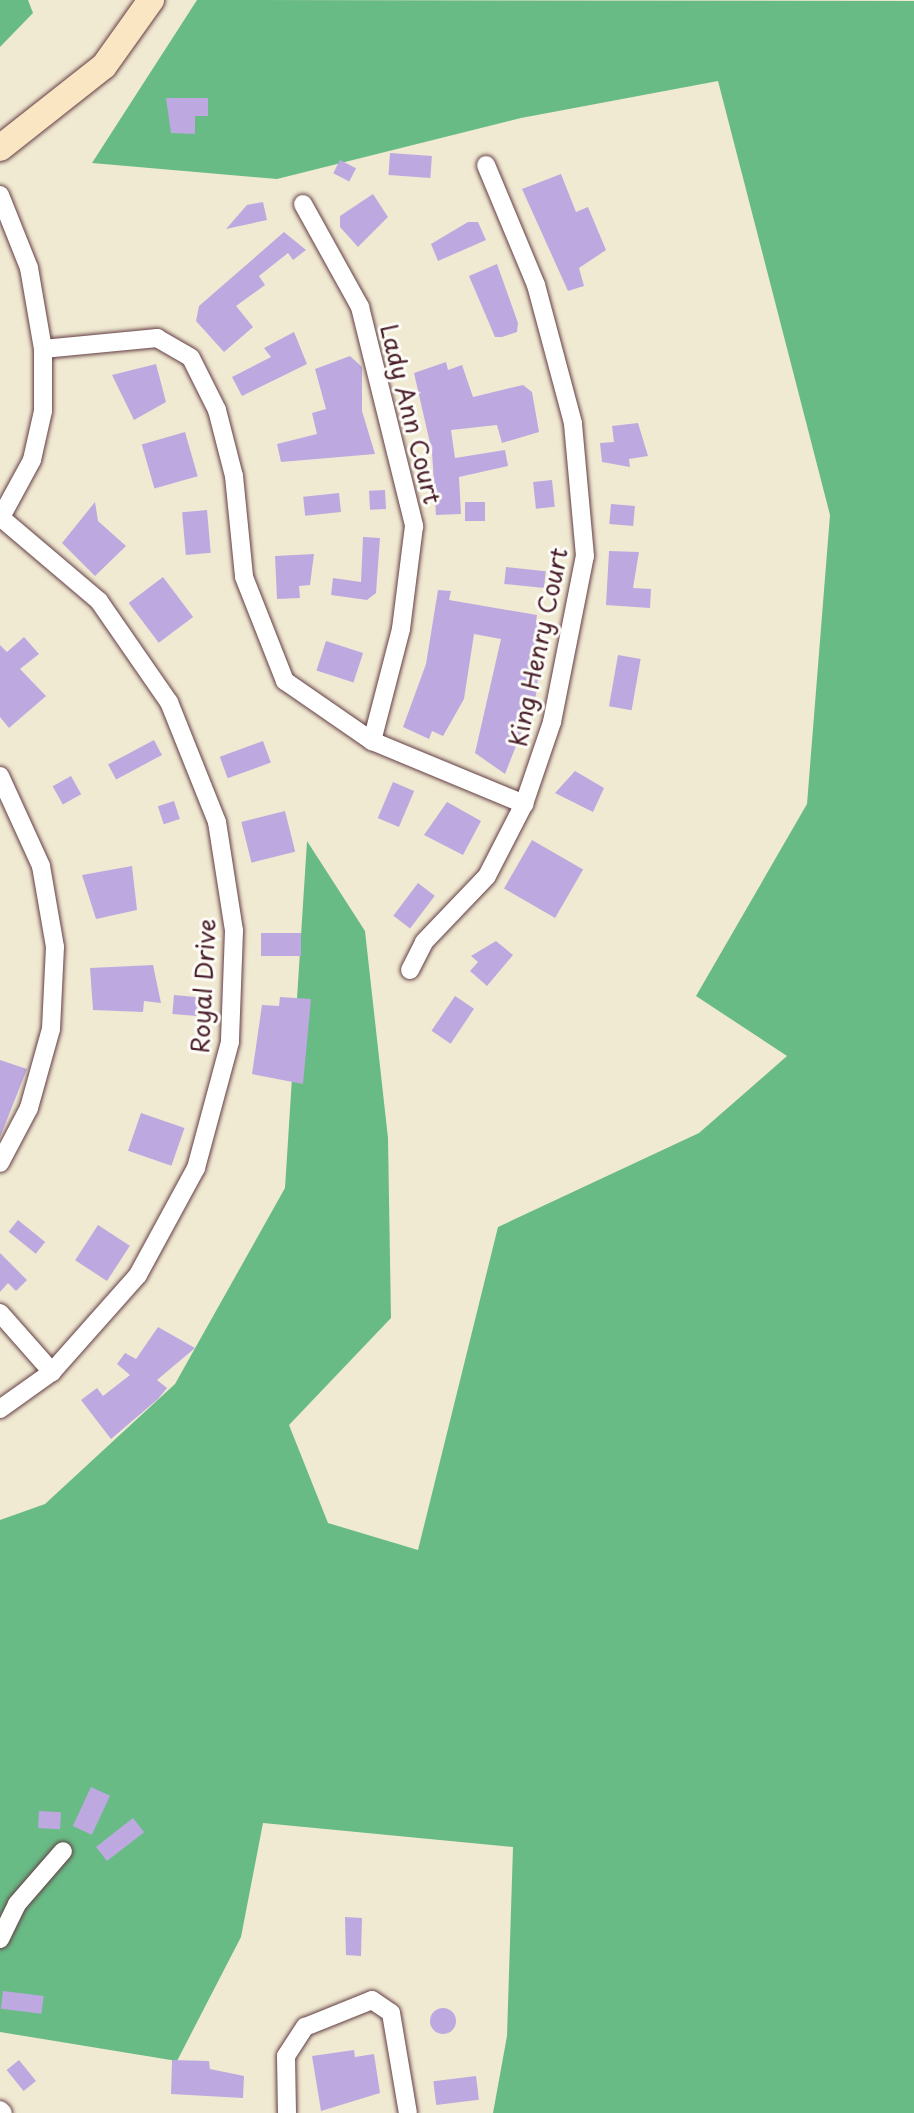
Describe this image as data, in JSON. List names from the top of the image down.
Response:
{
  "streets": {
    "street": ["Lady Ann Court", "King Henry Court", "Royal Drive"]
  }
}
